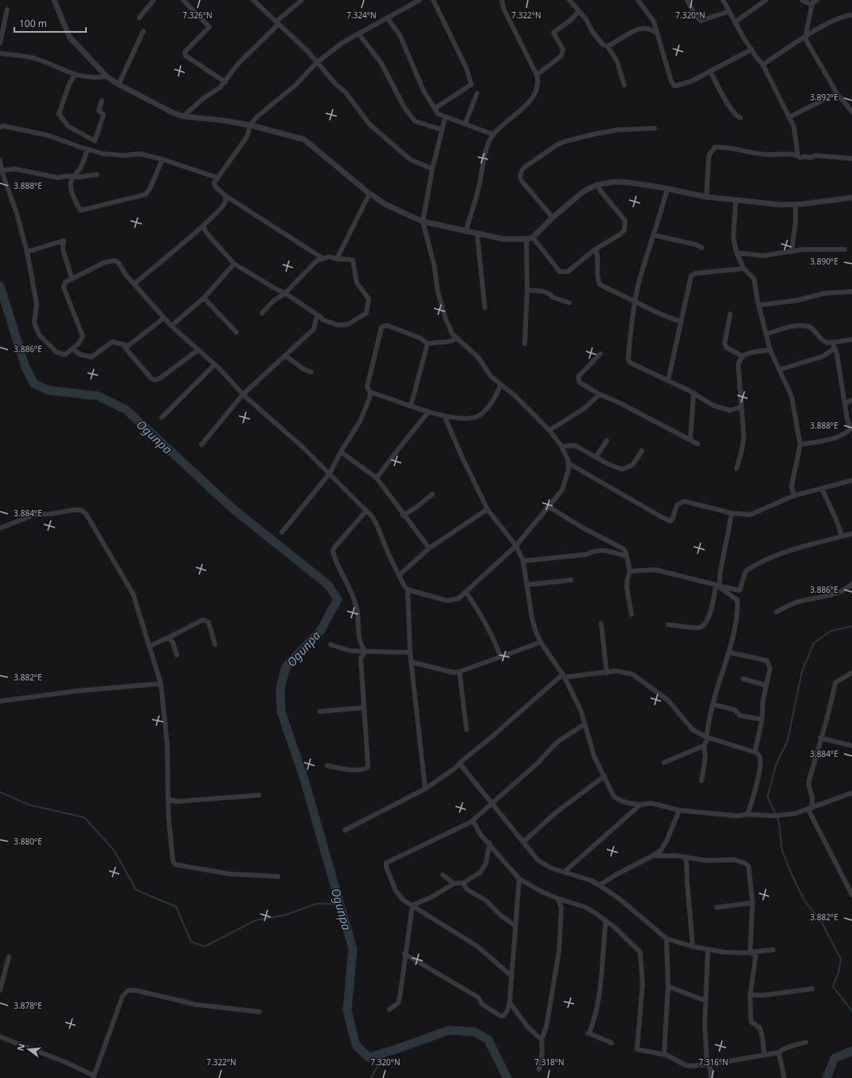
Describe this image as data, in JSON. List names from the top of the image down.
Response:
{
  "water": ["Ogunpa"],
  "scale_bar": "100 m",
  "north": "left",
  "coordinates": [
    "7.326°N",
    "7.324°N",
    "7.322°N",
    "7.320°N",
    "3.892°E",
    "3.888°E",
    "3.890°E",
    "3.886°E",
    "3.884°E",
    "3.882°E",
    "3.880°E",
    "3.878°E",
    "7.318°N",
    "7.316°N"
  ]
}
